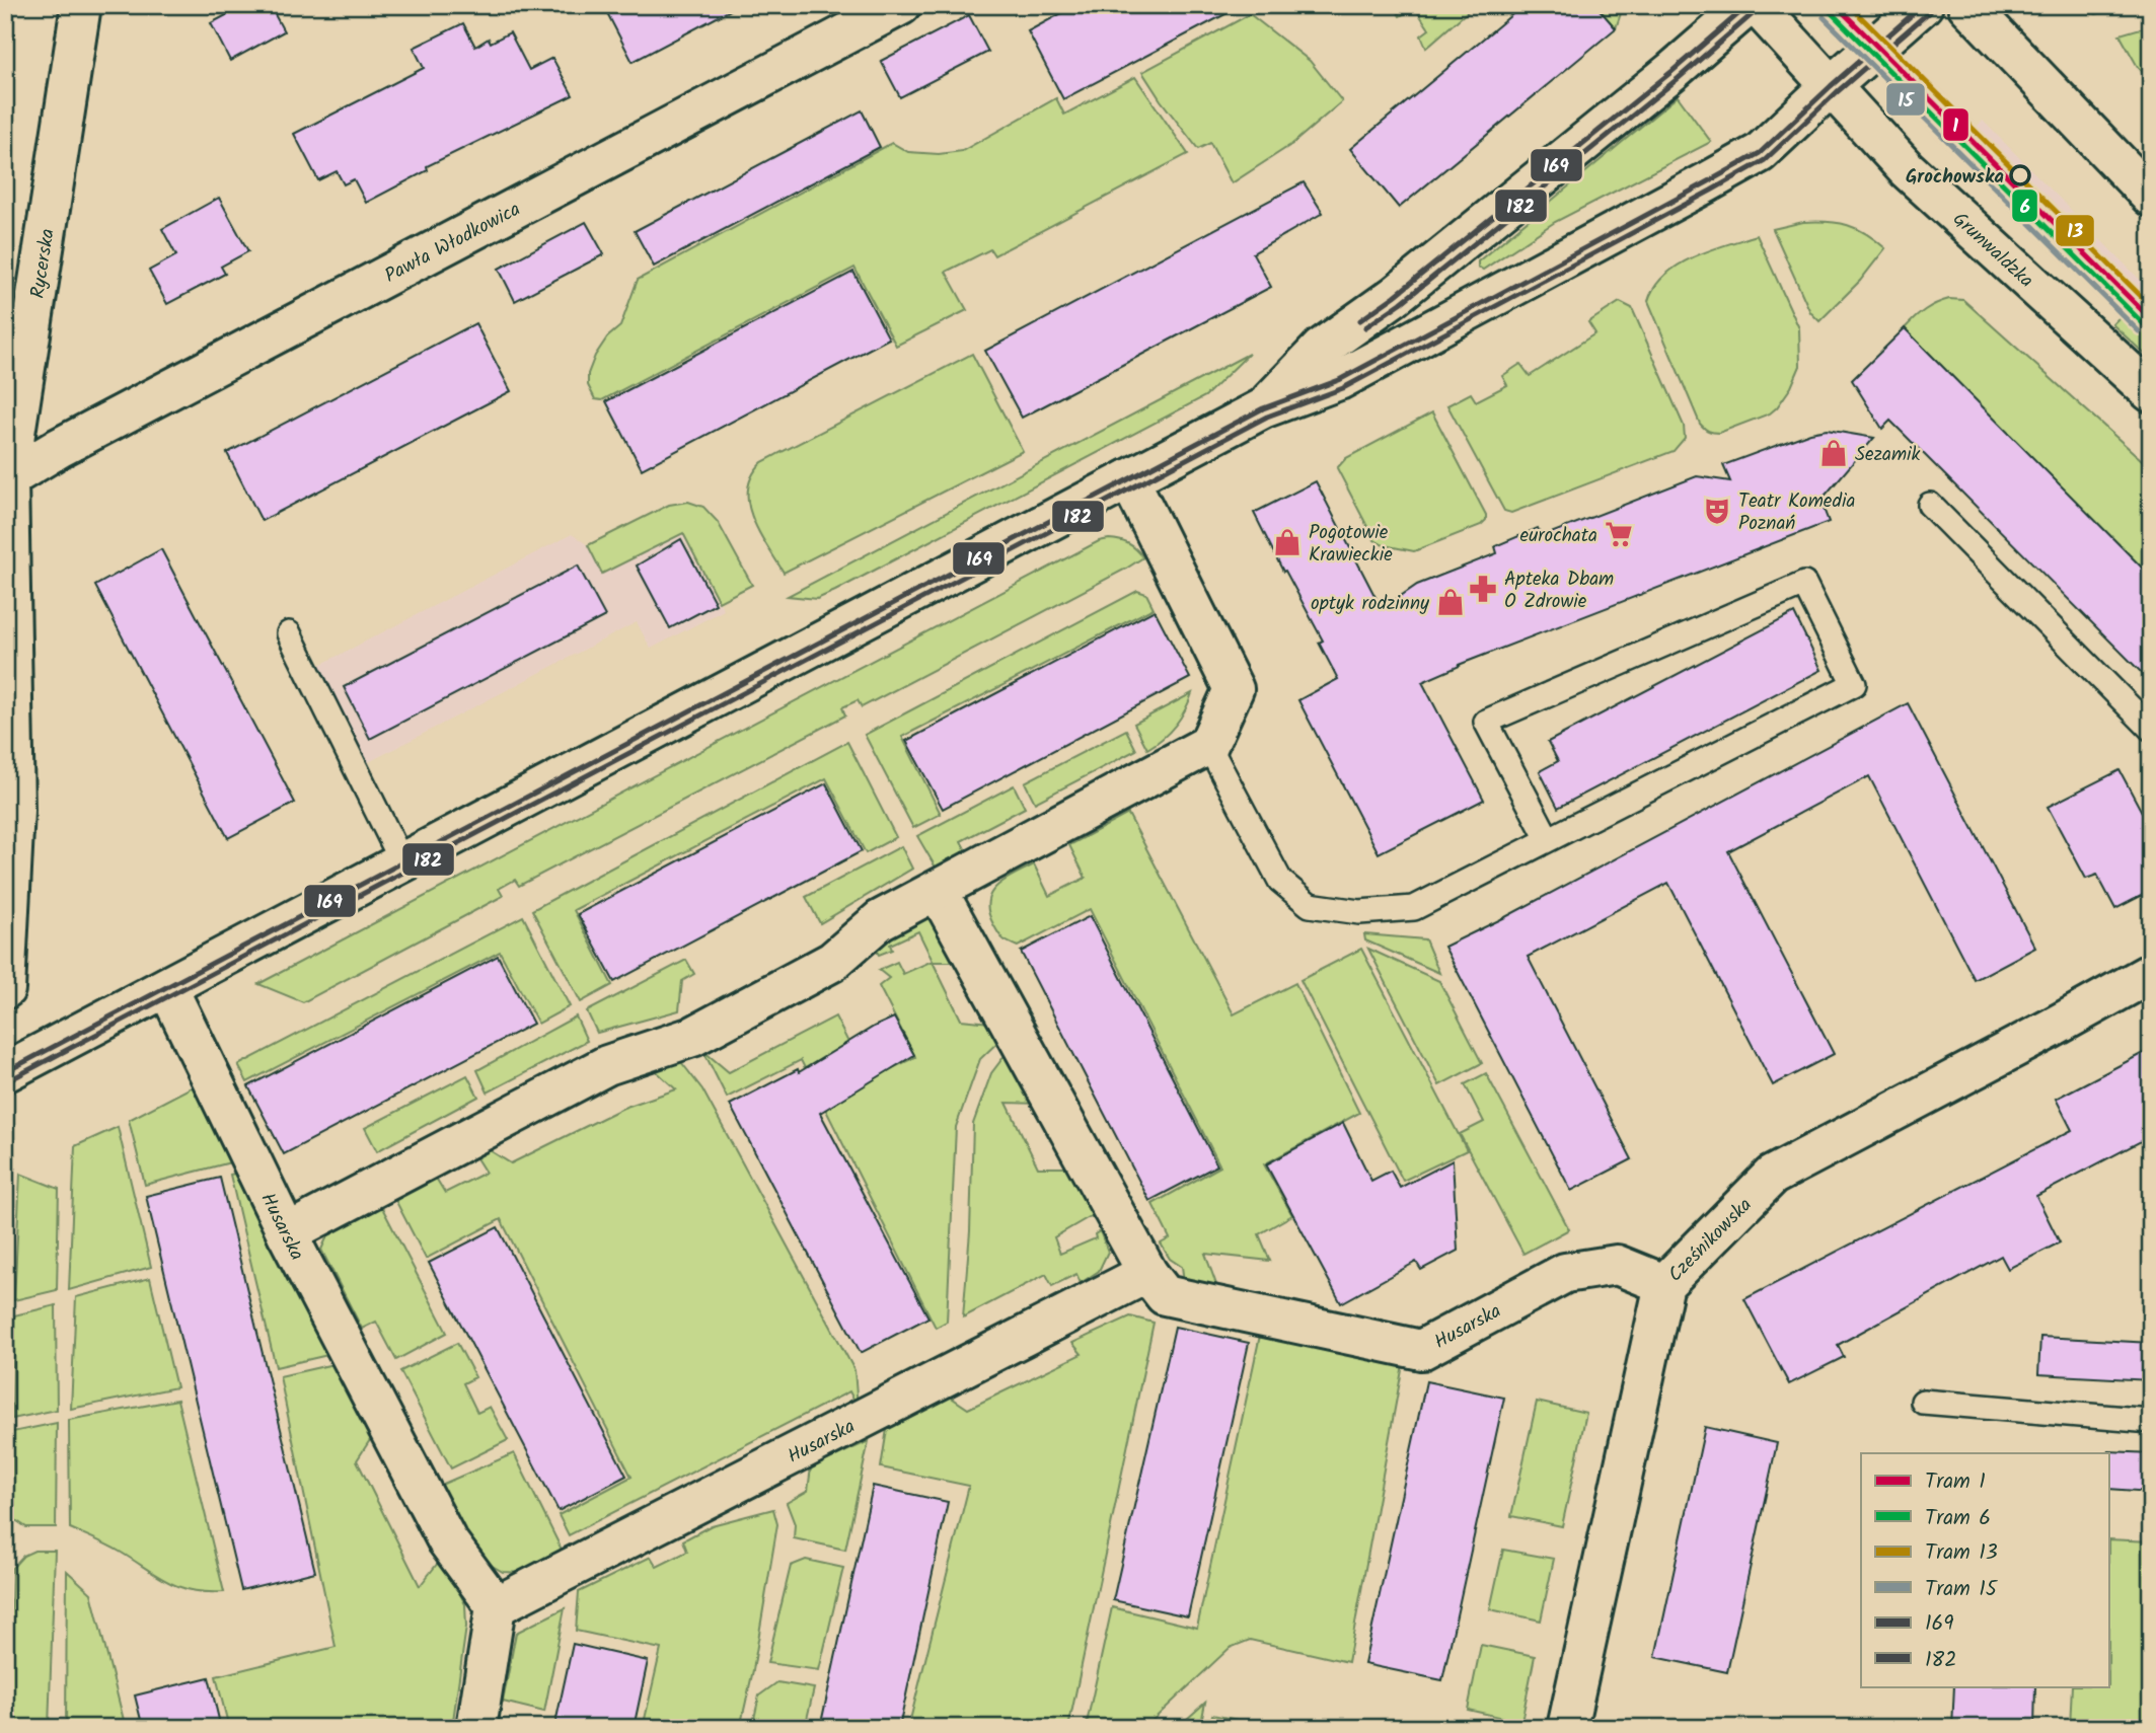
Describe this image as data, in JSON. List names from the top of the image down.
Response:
{
  "streets": {
    "street": [
      "Pawła Włodkowica",
      "Grunwaldzka",
      "Rycerska",
      "Husarska",
      "Cześnikowska"
    ]
  },
  "crossings": [
    ["Pawła Włodkowica", "Rycerska"],
    ["Husarska", "Cześnikowska"]
  ],
  "places": {
    "other": ["Grochowska"],
    "shop": ["Sezamik", "Pogotowie Krawieckie", "optyk rodzinny"],
    "theatre": ["Teatr Komedia Poznań"],
    "supermarket": ["eurochata"],
    "pharmacy": ["Apteka Dbam O Zdrowie"]
  },
  "lines": [
    "tram line 1",
    "tram line 13",
    "transit line 169",
    "tram line 6",
    "transit line 182",
    "tram line 15"
  ],
  "legend": [
    "Tram 1",
    "Tram 6",
    "Tram 13",
    "Tram 15",
    "169",
    "182"
  ]
}
